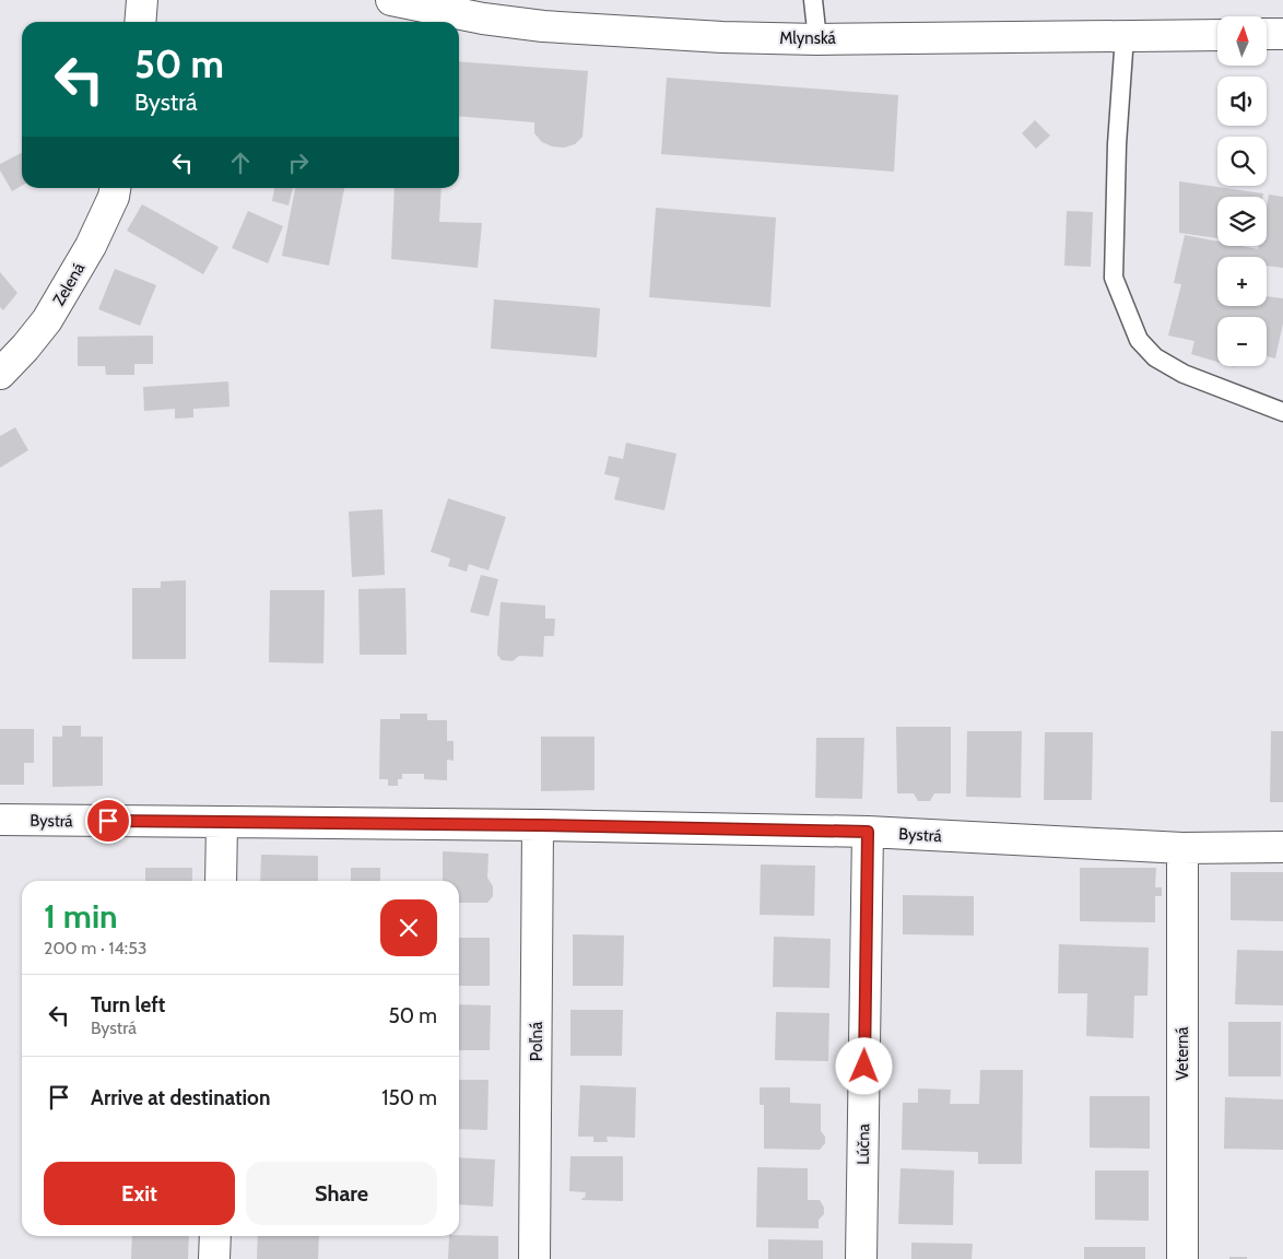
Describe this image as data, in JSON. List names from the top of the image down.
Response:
{
  "streets": {
    "street": [
      "Mlynská",
      "Zelená",
      "Bystrá",
      "Poľná",
      "Veterná",
      "Lúčna"
    ]
  },
  "crossings": [
    ["Bystrá", "Poľná"],
    ["Bystrá", "Veterná"],
    ["Bystrá", "Lúčna"]
  ],
  "north": "top",
  "page": {
    "map_buttons": ["+", "−"],
    "turn": ["50 m", "Bystrá"],
    "heading": ["1 min", "200 m · 14:53"],
    "list": [
      {
        "name": "Turn left",
        "note": "Bystrá",
        "value": "50 m"
      },
      {
        "name": "Arrive at destination",
        "value": "150 m"
      }
    ],
    "buttons": ["Exit", "Share"]
  }
}
